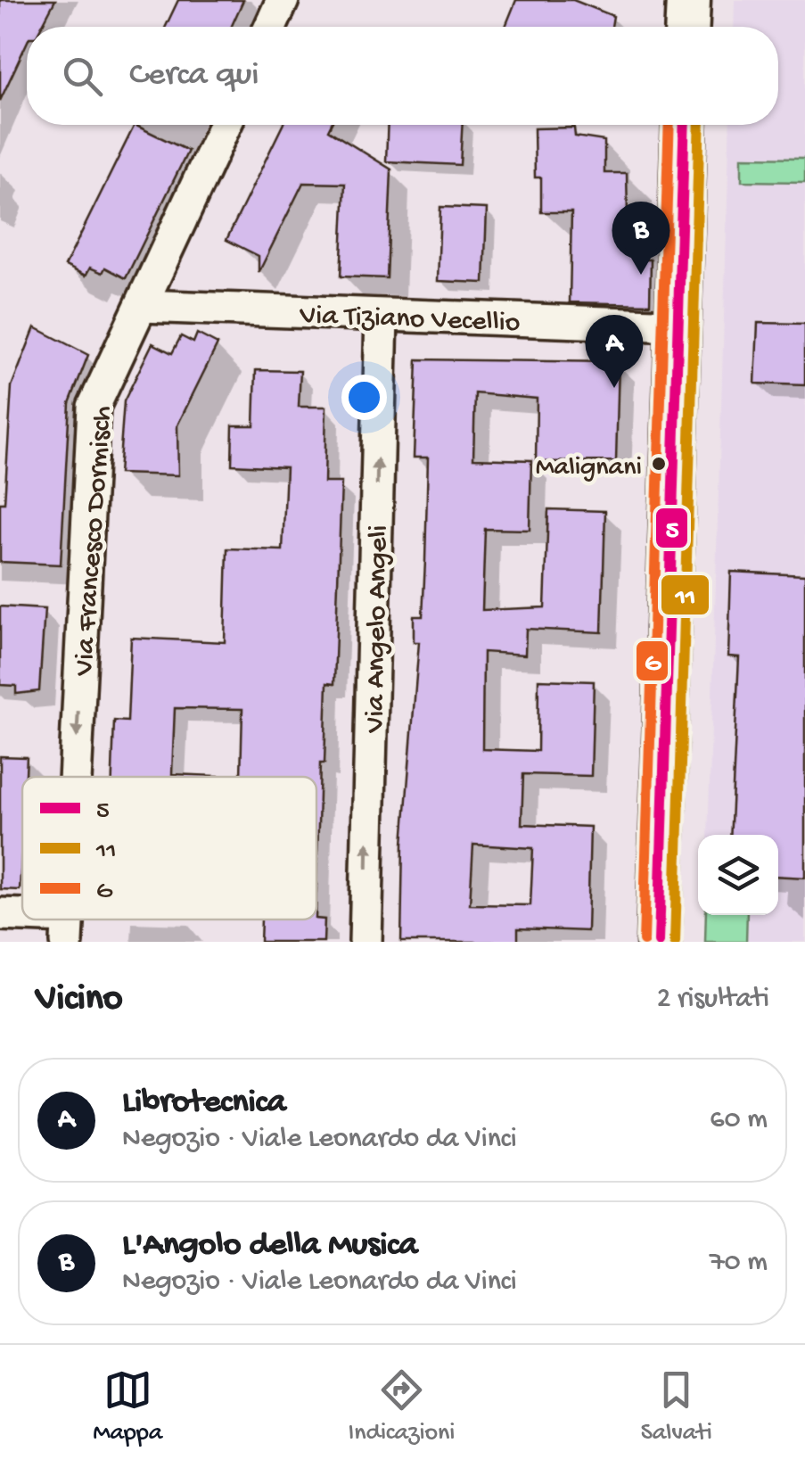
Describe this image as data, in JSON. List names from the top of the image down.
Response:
{
  "streets": {
    "street": ["Via Tiziano Vecellio", "Via Francesco Dormisch", "Via Angelo Angeli"]
  },
  "crossings": [
    ["Via Tiziano Vecellio", "Via Francesco Dormisch"],
    ["Via Tiziano Vecellio", "Via Angelo Angeli"]
  ],
  "one_way": ["Via Francesco Dormisch", "Via Angelo Angeli"],
  "places": ["Malignani"],
  "lines": ["transit line 5", "transit line 11", "transit line G"],
  "legend": ["5", "11", "G"],
  "page": {
    "search": "Cerca qui",
    "pins": ["B", "A"],
    "heading": ["Vicino", "2 risultati"],
    "list": [
      {
        "mark": "A",
        "name": "Librotecnica",
        "note": "Negozio · Viale Leonardo da Vinci",
        "value": "60 m"
      },
      {
        "mark": "B",
        "name": "L'Angolo della Musica",
        "note": "Negozio · Viale Leonardo da Vinci",
        "value": "70 m"
      }
    ],
    "nav": ["Mappa", "Indicazioni", "Salvati"]
  }
}
